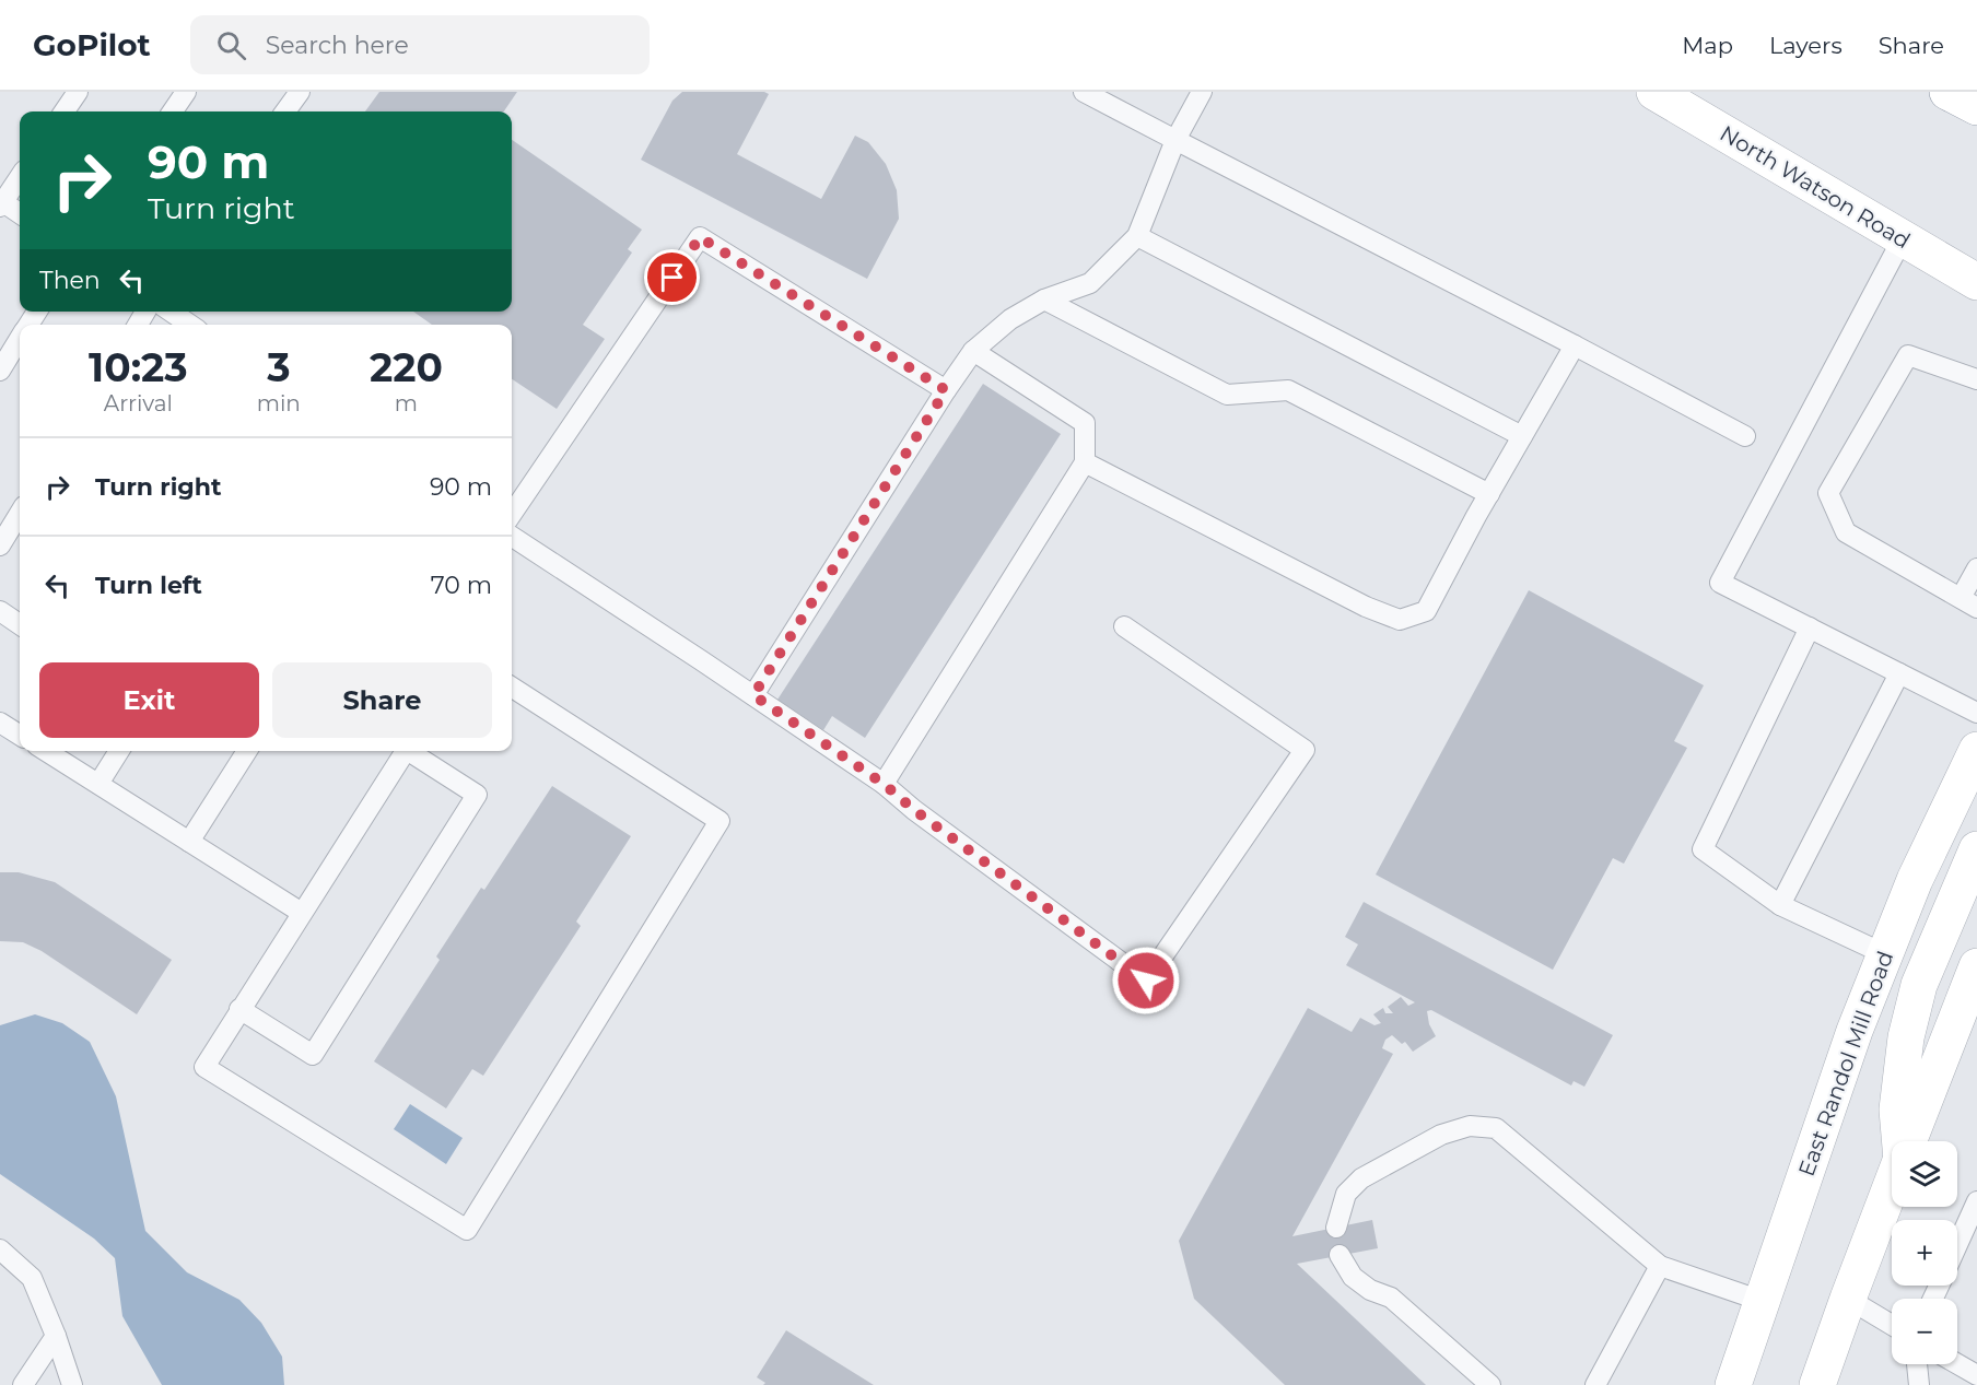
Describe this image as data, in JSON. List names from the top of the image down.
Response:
{
  "streets": {
    "main road": ["North Watson Road", "East Randol Mill Road"]
  },
  "page": {
    "header": "GoPilot",
    "search": "Search here",
    "nav": ["Map", "Layers", "Share"],
    "turn": ["90 m", "Turn right"],
    "then": "Then",
    "eta": [
      "10:23",
      "Arrival",
      "3",
      "min",
      "220",
      "m"
    ],
    "list": [
      {
        "name": "Turn right",
        "value": "90 m"
      },
      {
        "name": "Turn left",
        "value": "70 m"
      }
    ],
    "buttons": ["Exit", "Share"],
    "map_buttons": ["+", "−"]
  }
}
